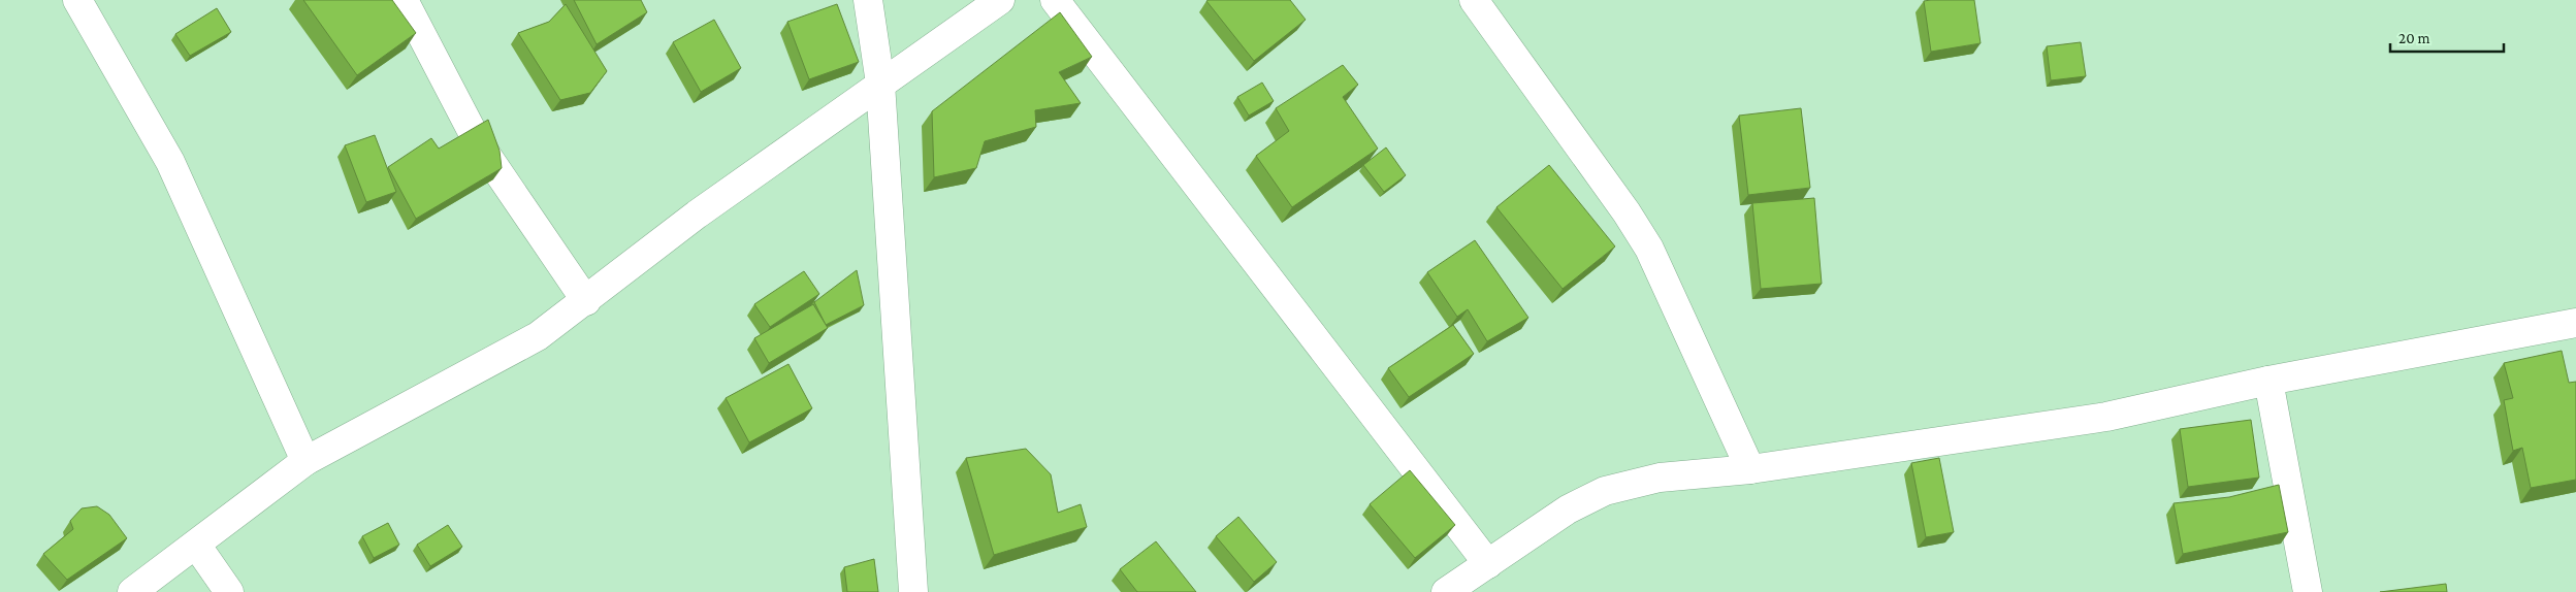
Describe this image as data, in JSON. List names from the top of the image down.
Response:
{
  "scale_bar": "20 m"
}
